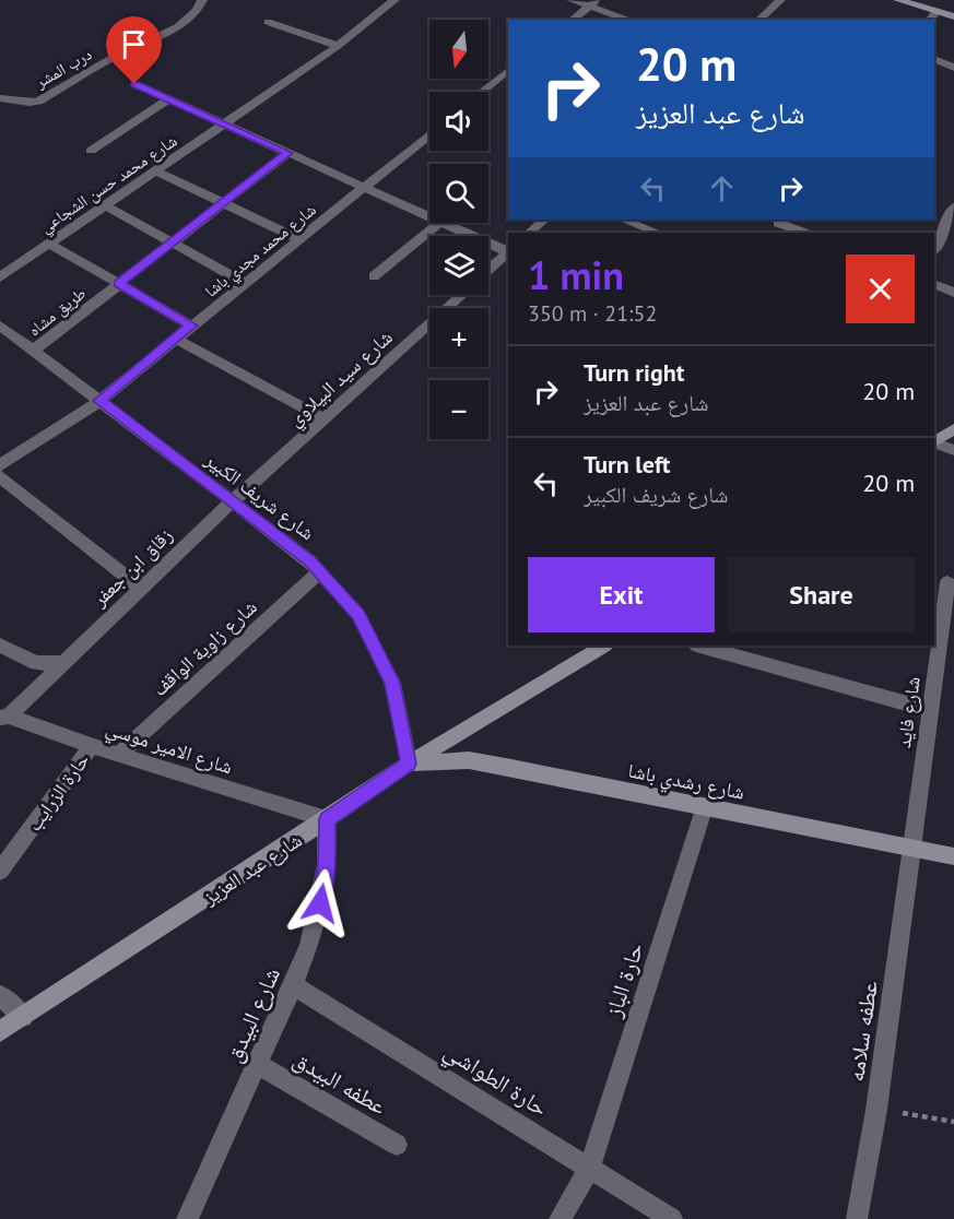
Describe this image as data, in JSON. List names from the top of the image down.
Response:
{
  "streets": {
    "main road": ["شارع رشدي باشا", "شارع عبد العزيز"],
    "street": [
      "درب المشر",
      "شارع محمد حسن الشجاعي",
      "شارع محمد مجدي باشا",
      "طريق مشاه",
      "شارع سيد البيلاوي",
      "شارع شريف الكبير",
      "زقاق ابن جعفر",
      "شارع زاوية الواقف",
      "شارع فايد",
      "شارع الامير موسي",
      "حارة الزرايب",
      "حارة الباز",
      "شارع البيدق",
      "عطفه سلامه",
      "حارة الطواشي",
      "عطفه البيدق"
    ]
  },
  "crossings": [
    ["شارع محمد مجدي باشا", "شارع شريف الكبير"],
    ["طريق مشاه", "شارع شريف الكبير"],
    ["شارع سيد البيلاوي", "شارع شريف الكبير"],
    ["شارع سيد البيلاوي", "زقاق ابن جعفر"],
    ["شارع شريف الكبير", "زقاق ابن جعفر"],
    ["شارع شريف الكبير", "شارع زاوية الواقف"],
    ["شارع شريف الكبير", "شارع رشدي باشا"],
    ["شارع شريف الكبير", "شارع عبد العزيز"],
    ["زقاق ابن جعفر", "شارع الامير موسي"],
    ["شارع زاوية الواقف", "شارع الامير موسي"],
    ["شارع فايد", "شارع رشدي باشا"],
    ["شارع فايد", "عطفه سلامه"],
    ["شارع الامير موسي", "حارة الزرايب"],
    ["شارع الامير موسي", "شارع عبد العزيز"],
    ["شارع الامير موسي", "شارع البيدق"],
    ["شارع رشدي باشا", "شارع عبد العزيز"],
    ["شارع رشدي باشا", "حارة الباز"],
    ["شارع رشدي باشا", "عطفه سلامه"],
    ["شارع عبد العزيز", "شارع البيدق"],
    ["حارة الباز", "حارة الطواشي"],
    ["شارع البيدق", "حارة الطواشي"],
    ["شارع البيدق", "عطفه البيدق"]
  ],
  "north": "bottom",
  "page": {
    "map_buttons": ["+", "−"],
    "turn": ["20 m", "شارع عبد العزيز"],
    "heading": ["1 min", "350 m · 21:52"],
    "list": [
      {
        "name": "Turn right",
        "note": "شارع عبد العزيز",
        "value": "20 m"
      },
      {
        "name": "Turn left",
        "note": "شارع شريف الكبير",
        "value": "20 m"
      }
    ],
    "buttons": ["Exit", "Share"]
  }
}
